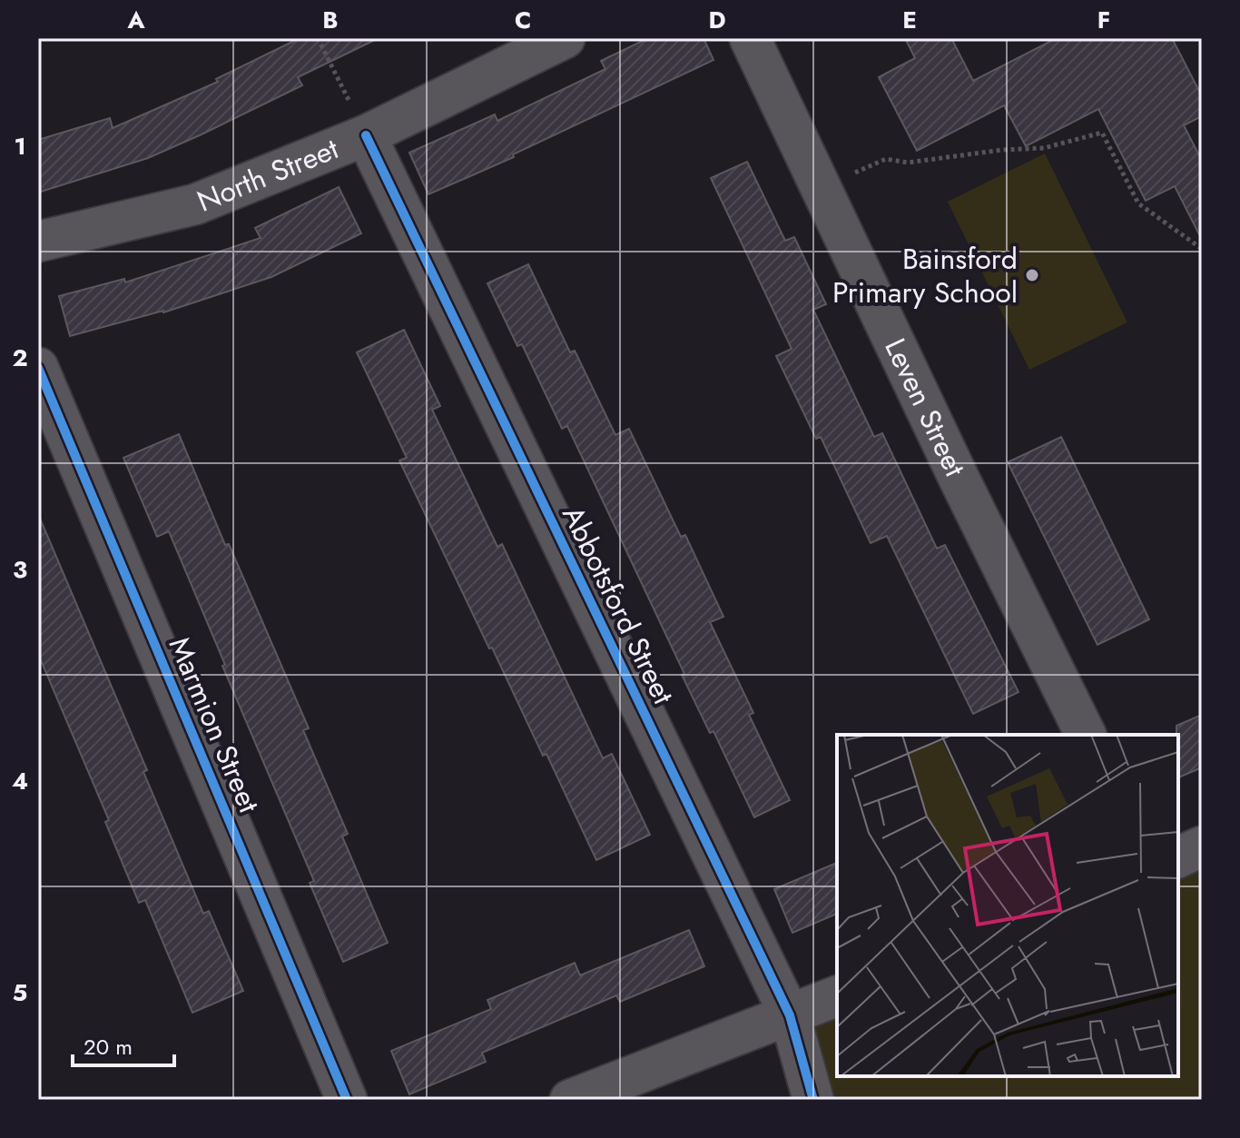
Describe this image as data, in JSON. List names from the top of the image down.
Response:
{
  "streets": {
    "street": [
      "North Street",
      "Leven Street",
      "Abbotsford Street",
      "Marmion Street"
    ]
  },
  "crossings": [
    ["North Street", "Abbotsford Street"]
  ],
  "places": ["Bainsford Primary School"],
  "scale_bar": "20 m",
  "grid": {
    "columns": [
      "A",
      "B",
      "C",
      "D",
      "E",
      "F"
    ],
    "rows": [
      "1",
      "2",
      "3",
      "4",
      "5"
    ]
  }
}
